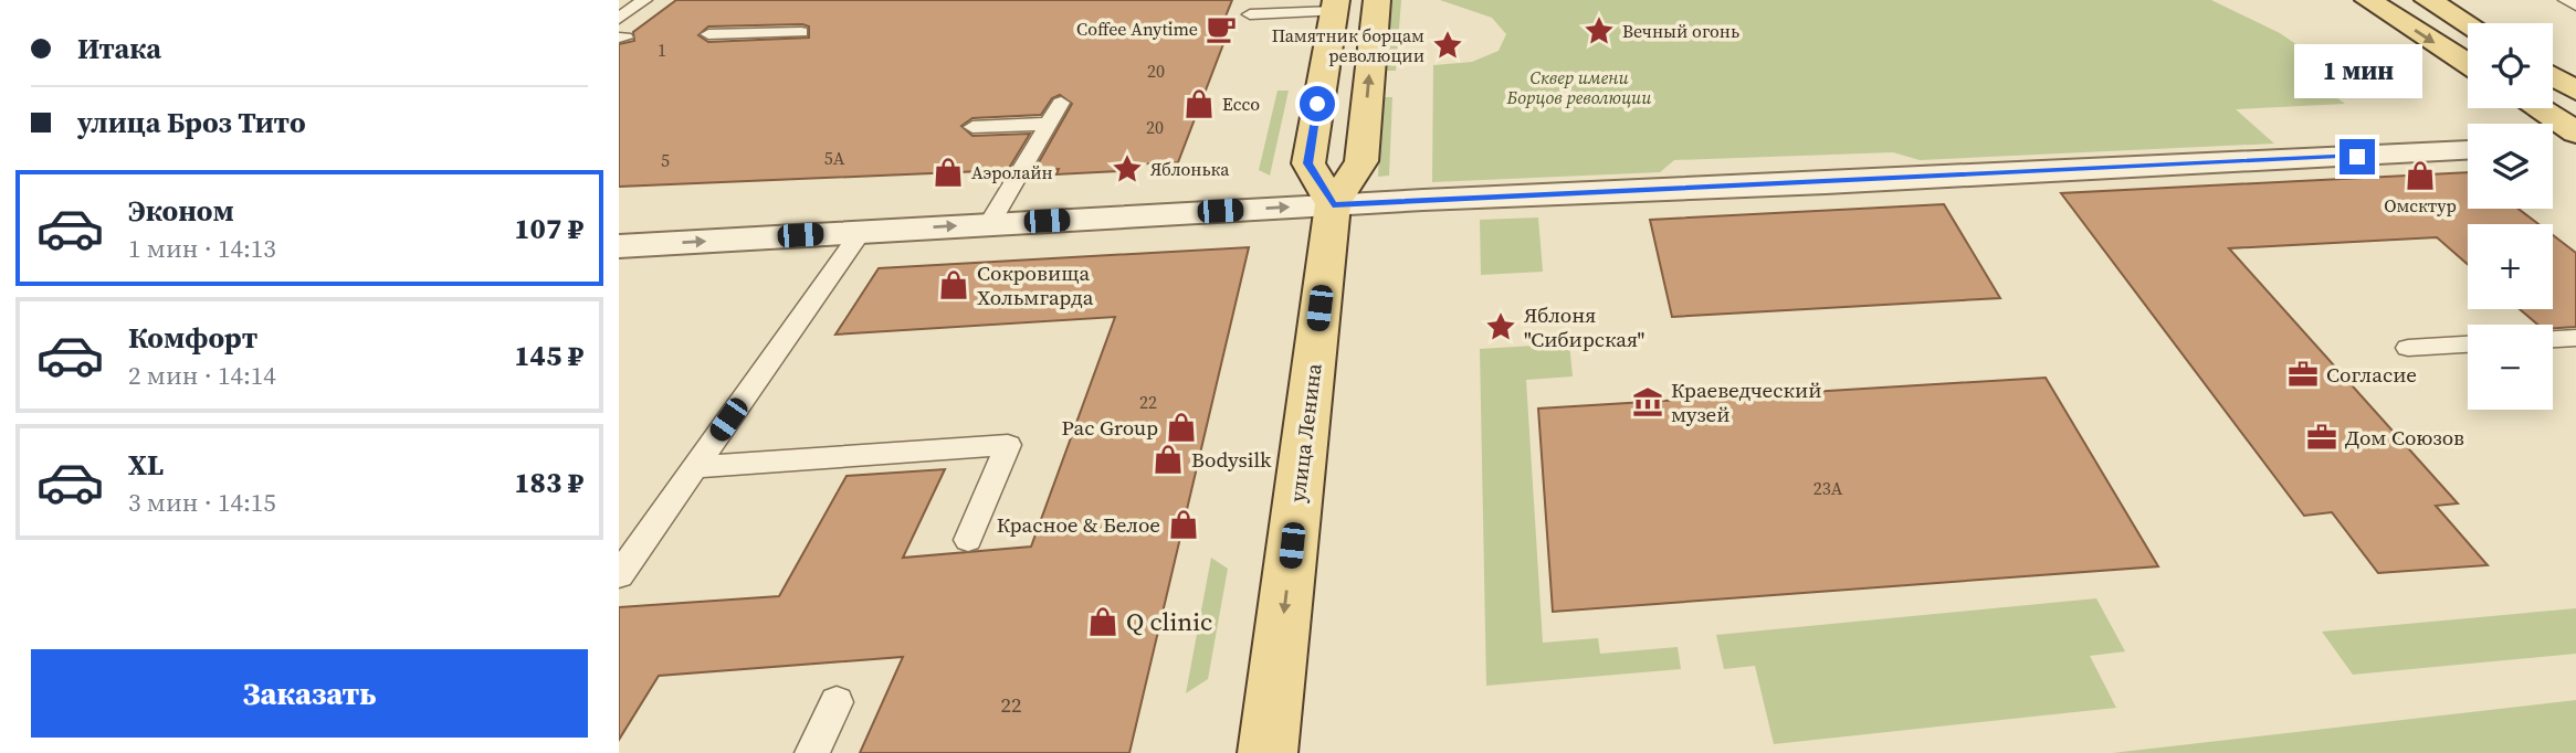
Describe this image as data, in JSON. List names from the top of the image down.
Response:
{
  "streets": {
    "main road": ["улица Ленина"]
  },
  "parks": ["Сквер имени Борцов революции"],
  "places": {
    "cafe": ["Coffee Anytime"],
    "place": [
      "Вечный огонь",
      "Памятник борцам революции",
      "Яблонька",
      "Яблоня \"Сибирская\""
    ],
    "shop": [
      "Ecco",
      "Аэролайн",
      "Омсктур",
      "Сокровища Хольмгарда",
      "Pac Group",
      "Bodysilk",
      "Красное & Белое",
      "Q clinic"
    ],
    "office": ["Согласие", "Дом Союзов"],
    "museum": ["Краеведческий музей"]
  },
  "house_numbers": [
    "1",
    "20",
    "20",
    "5А",
    "5",
    "22",
    "23А",
    "22"
  ],
  "page": {
    "banner": ["Итака", "улица Броз Тито"],
    "map_buttons": ["+", "−"],
    "bubble": "1 мин",
    "list": [
      {
        "name": "Эконом",
        "note": "1 мин · 14:13",
        "value": "107 ₽"
      },
      {
        "name": "Комфорт",
        "note": "2 мин · 14:14",
        "value": "145 ₽"
      },
      {
        "name": "XL",
        "note": "3 мин · 14:15",
        "value": "183 ₽"
      }
    ],
    "buttons": "Заказать"
  }
}
